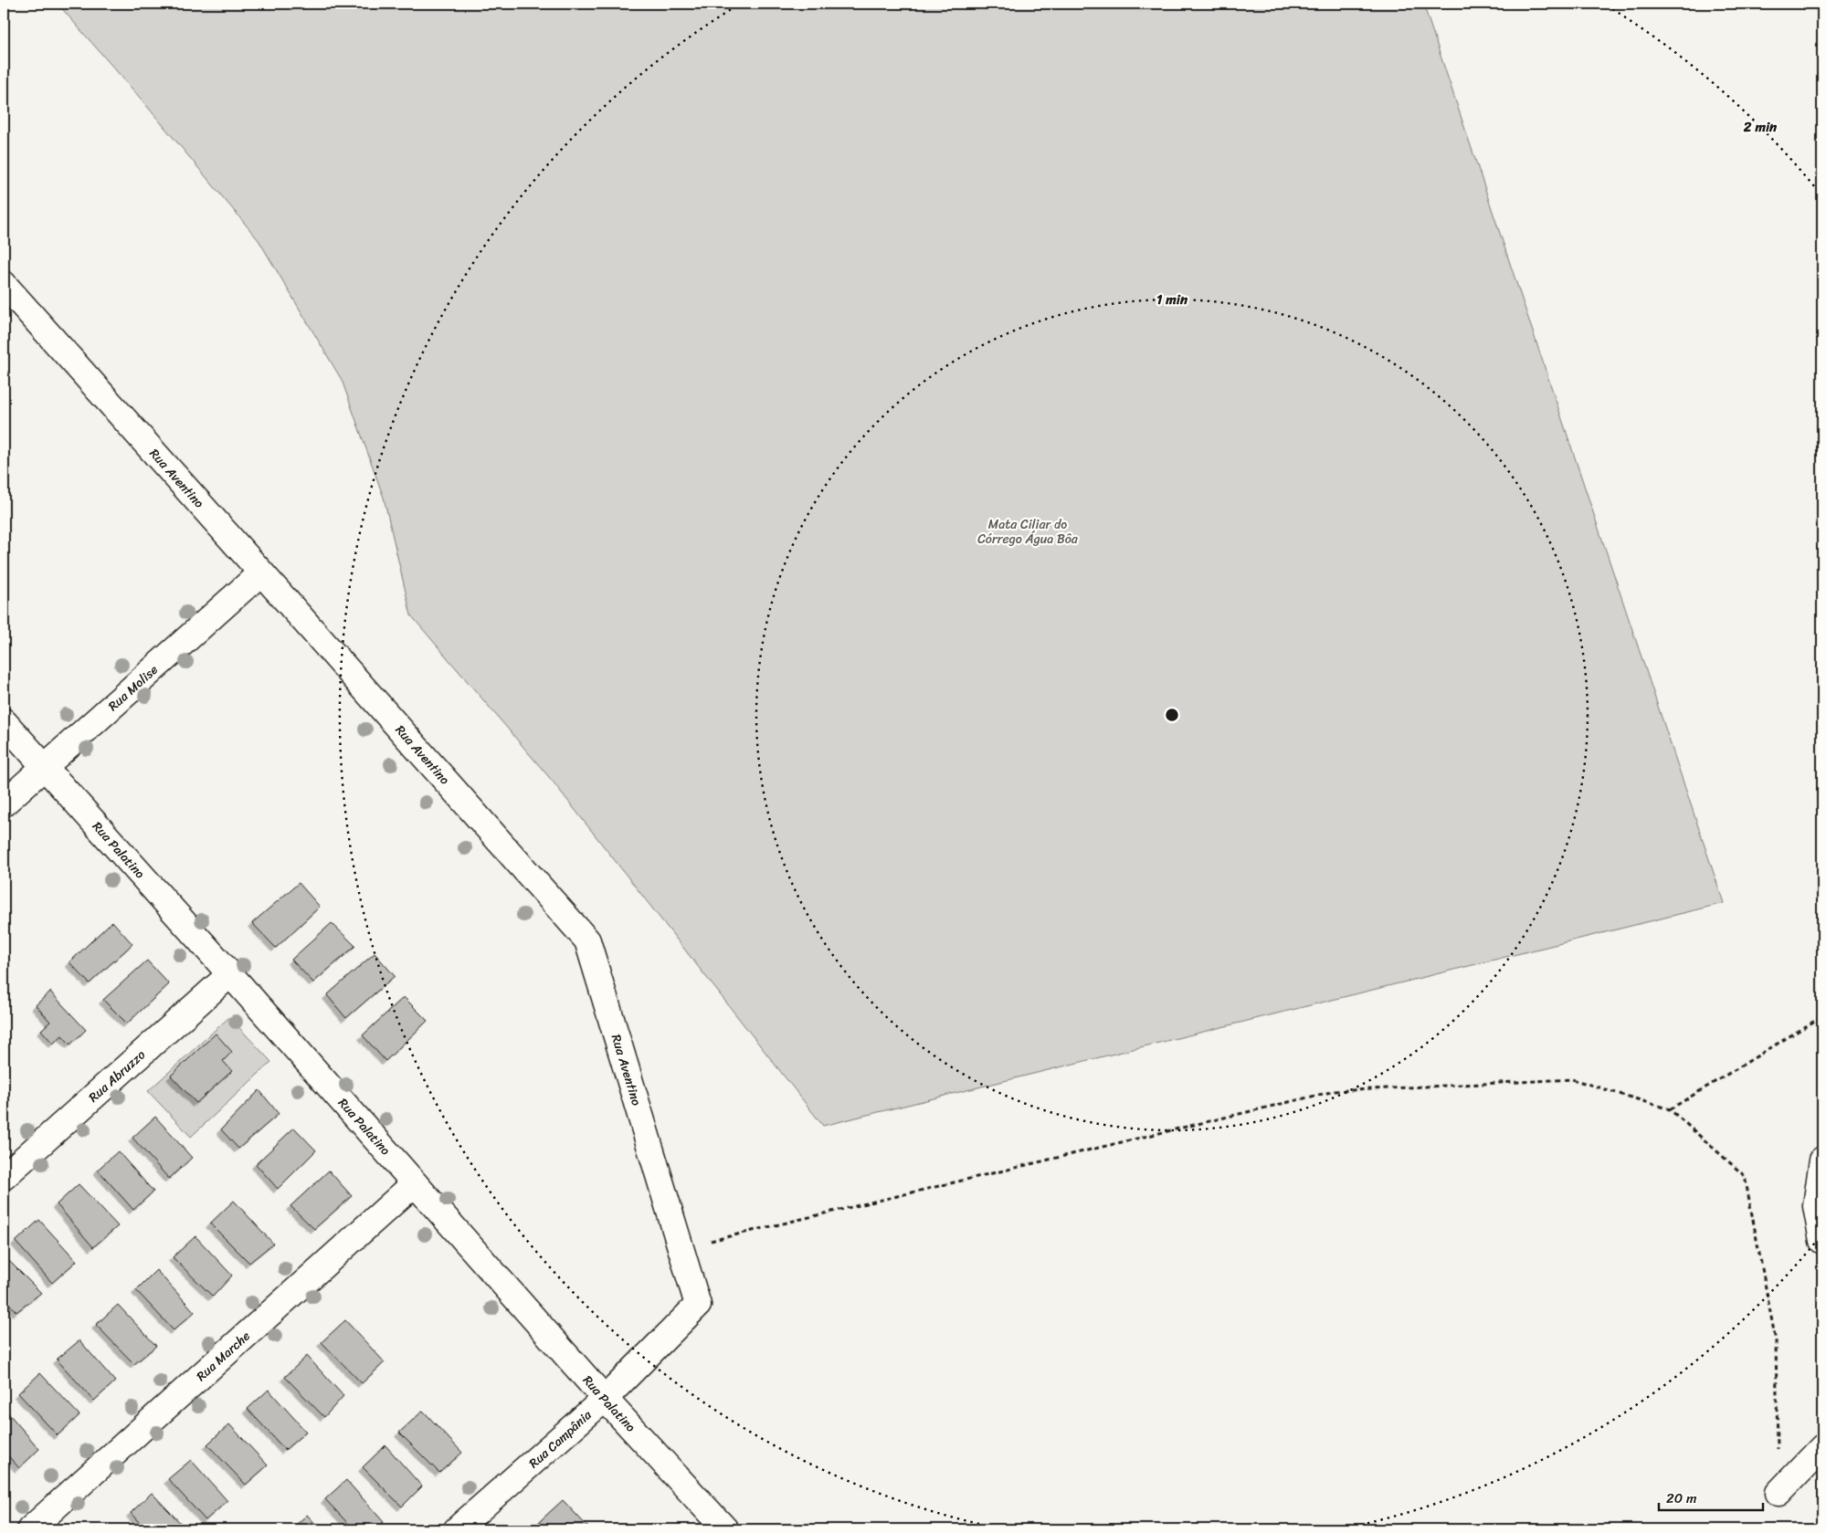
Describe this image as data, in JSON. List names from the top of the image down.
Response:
{
  "streets": {
    "street": [
      "Rua Aventino",
      "Rua Molise",
      "Rua Palatino",
      "Rua Abruzzo",
      "Rua Marche",
      "Rua Campânia"
    ]
  },
  "crossings": [
    ["Rua Aventino", "Rua Molise"],
    ["Rua Aventino", "Rua Campânia"],
    ["Rua Molise", "Rua Palatino"],
    ["Rua Palatino", "Rua Abruzzo"],
    ["Rua Palatino", "Rua Marche"],
    ["Rua Palatino", "Rua Campânia"]
  ],
  "parks": ["Mata Ciliar do Córrego Água Bôa"],
  "scale_bar": "20 m",
  "rings": ["2 min", "1 min"]
}
